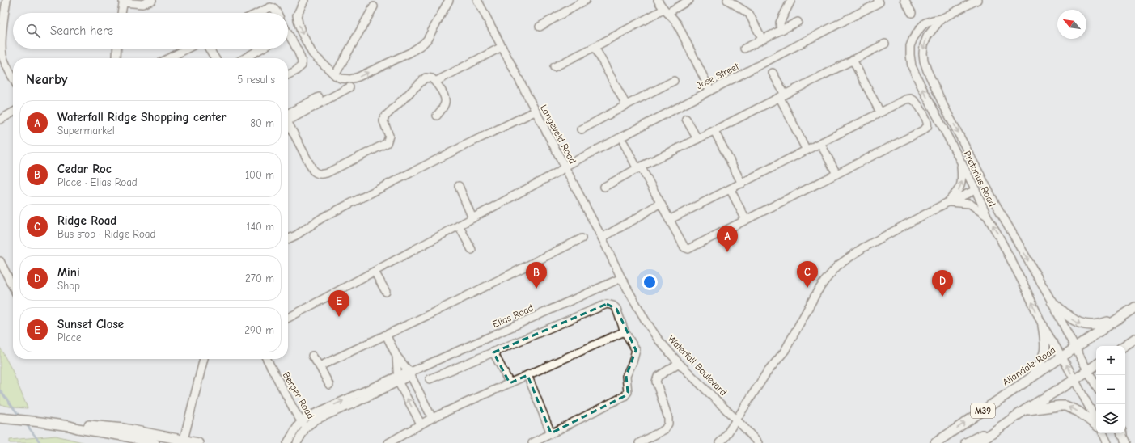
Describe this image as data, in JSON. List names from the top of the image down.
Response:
{
  "streets": {
    "main road": ["Allandale Road", "M39"],
    "street": [
      "Jose Street",
      "Langeveld Road",
      "Pretorius Road",
      "Elias Road",
      "Waterfall Boulevard",
      "Berger Road"
    ]
  },
  "crossings": [
    ["Jose Street", "Langeveld Road"],
    ["Langeveld Road", "Elias Road"],
    ["Langeveld Road", "Waterfall Boulevard"],
    ["Pretorius Road", "Allandale Road"],
    ["Pretorius Road", "M39"],
    ["Elias Road", "Waterfall Boulevard"],
    ["Elias Road", "Berger Road"]
  ],
  "north": "top left",
  "page": {
    "search": "Search here",
    "heading": ["Nearby", "5 results"],
    "list": [
      {
        "mark": "A",
        "name": "Waterfall Ridge Shopping center",
        "note": "Supermarket",
        "value": "80 m"
      },
      {
        "mark": "B",
        "name": "Cedar Roc",
        "note": "Place · Elias Road",
        "value": "100 m"
      },
      {
        "mark": "C",
        "name": "Ridge Road",
        "note": "Bus stop · Ridge Road",
        "value": "140 m"
      },
      {
        "mark": "D",
        "name": "Mini",
        "note": "Shop",
        "value": "270 m"
      },
      {
        "mark": "E",
        "name": "Sunset Close",
        "note": "Place",
        "value": "290 m"
      }
    ],
    "pins": [
      "A",
      "C",
      "B",
      "D",
      "E"
    ],
    "map_buttons": ["+", "−"]
  }
}
